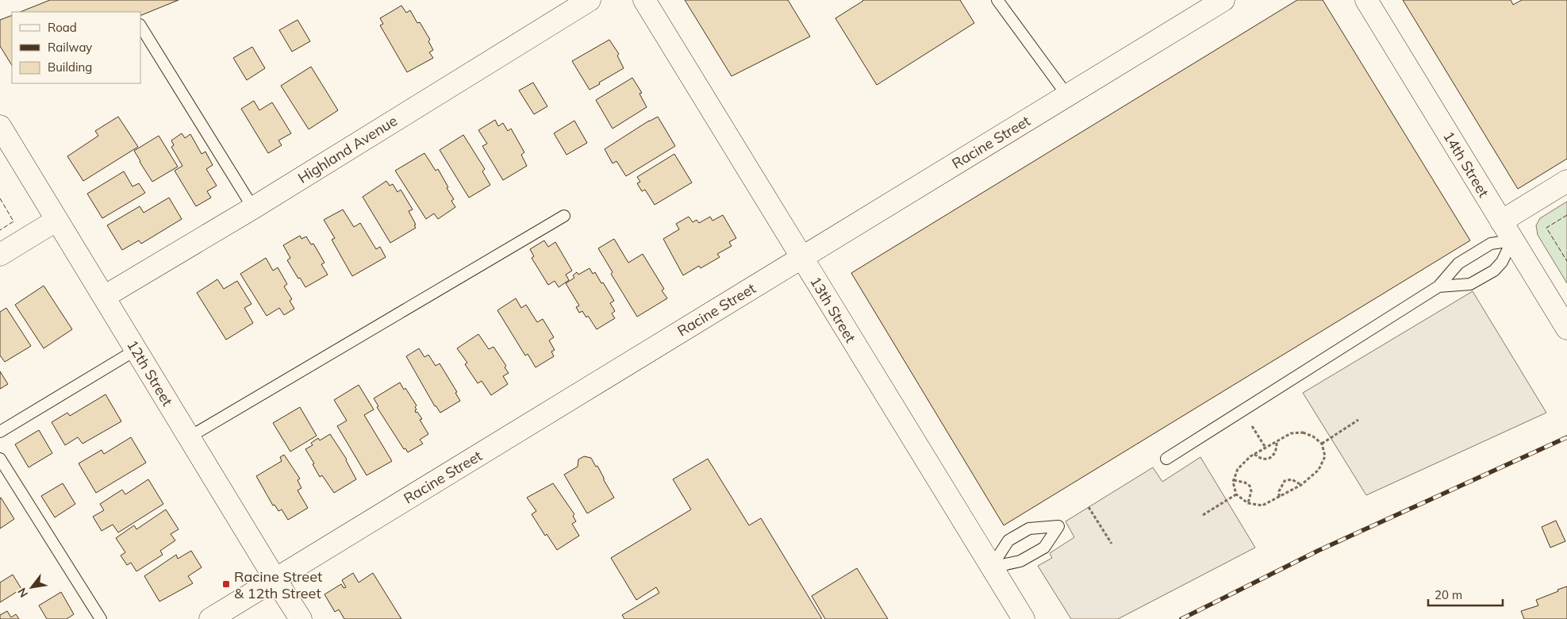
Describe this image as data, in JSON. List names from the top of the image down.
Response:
{
  "streets": {
    "street": [
      "Racine Street",
      "Highland Avenue",
      "14th Street",
      "13th Street",
      "12th Street"
    ]
  },
  "crossings": [
    ["Racine Street", "13th Street"],
    ["Racine Street", "12th Street"],
    ["Highland Avenue", "12th Street"]
  ],
  "places": {
    "transit": ["Racine Street & 12th Street"]
  },
  "legend": ["Road", "Railway", "Building"],
  "scale_bar": "20 m",
  "north": "bottom left"
}
